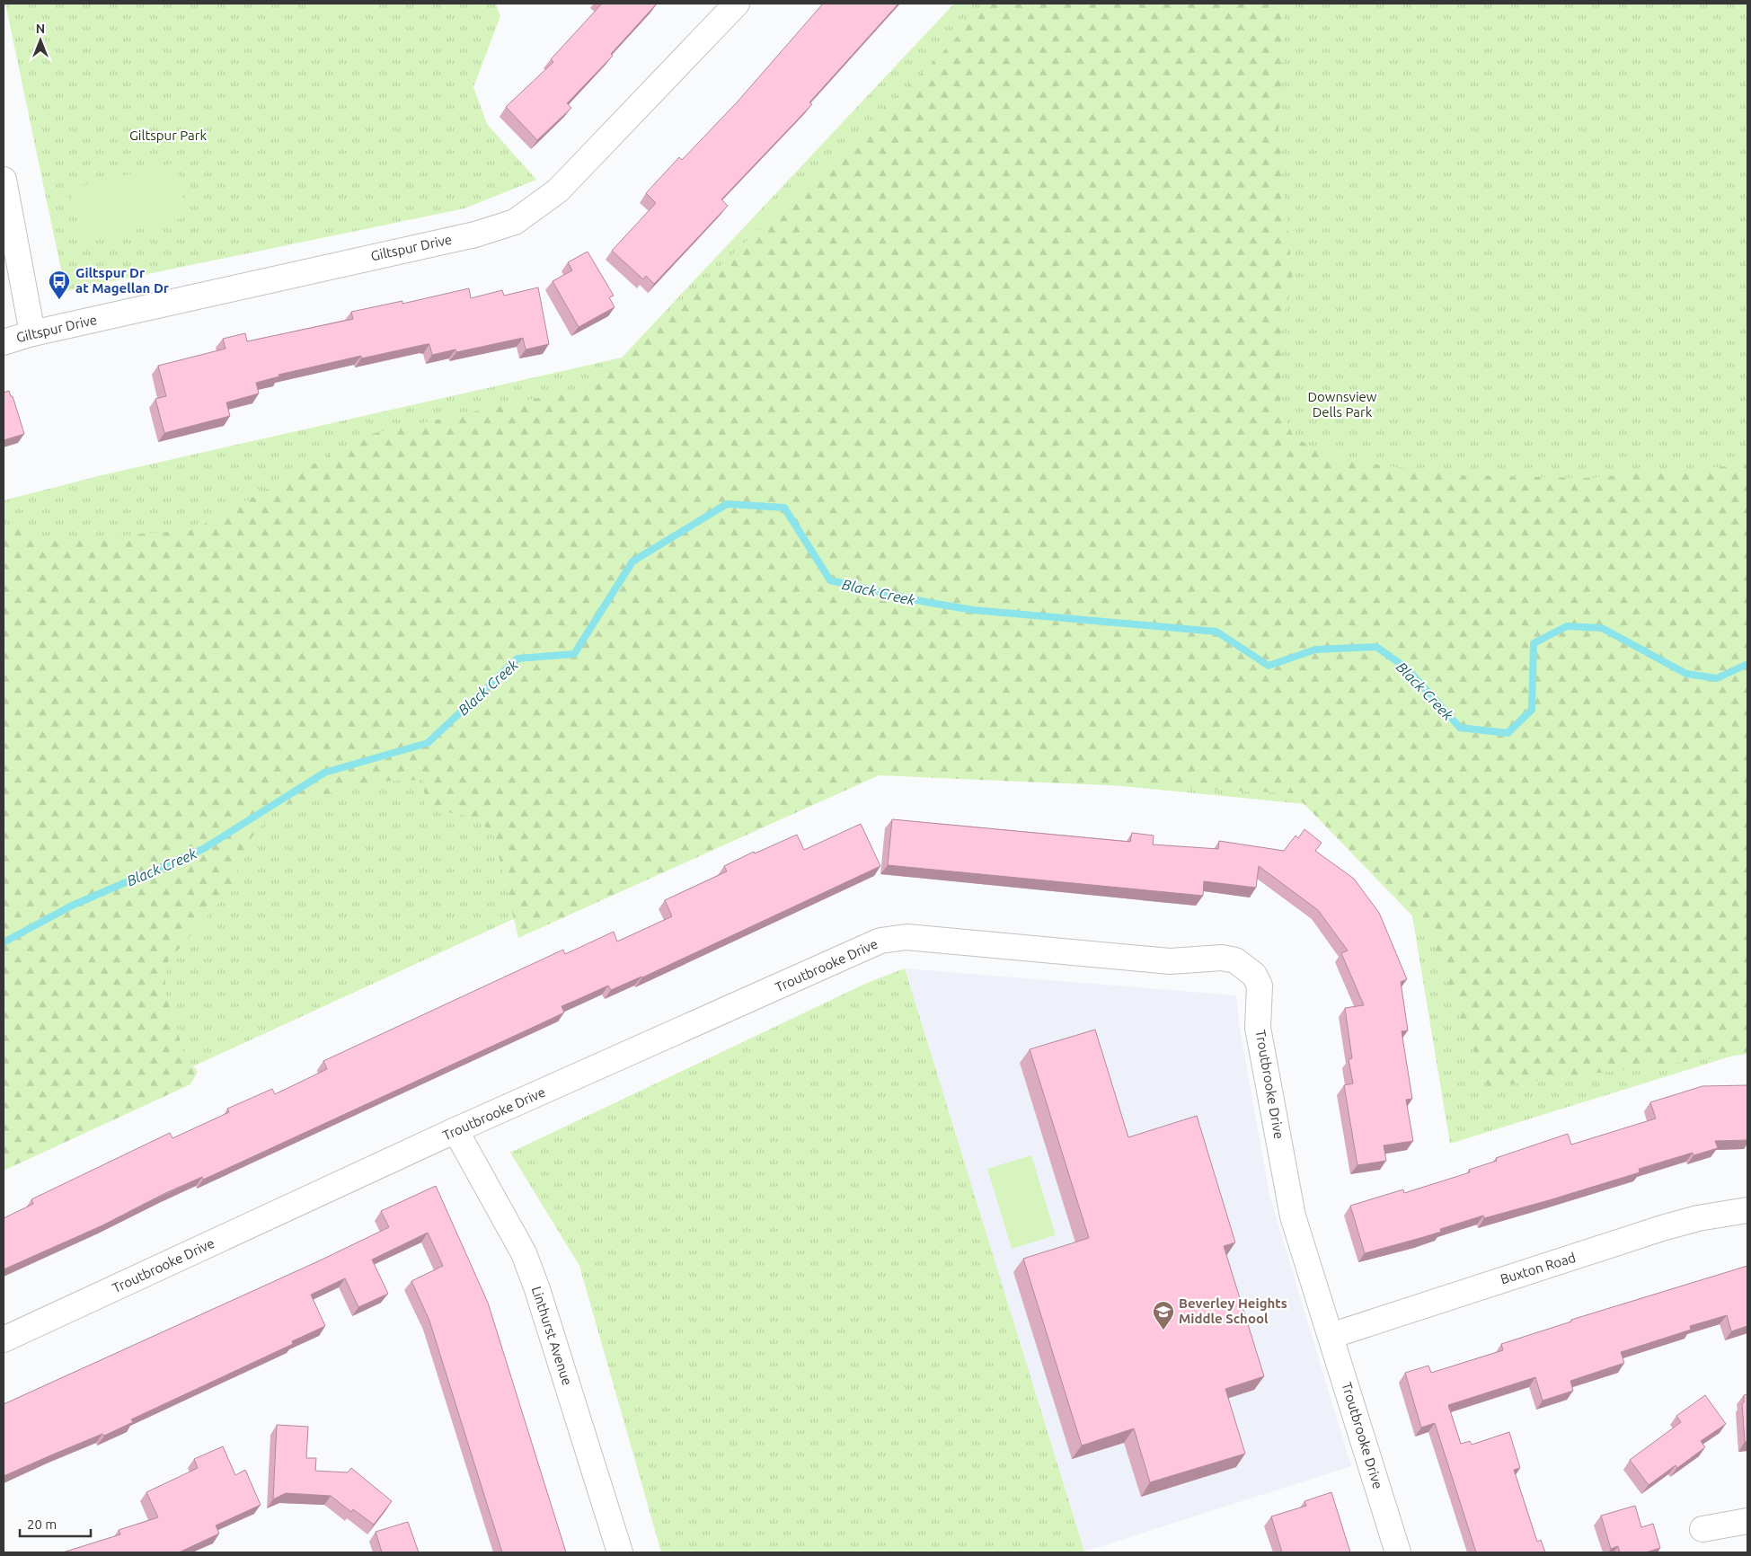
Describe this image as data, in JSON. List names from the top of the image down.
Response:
{
  "streets": {
    "street": [
      "Giltspur Drive",
      "Troutbrooke Drive",
      "Buxton Road",
      "Linthurst Avenue"
    ]
  },
  "crossings": [
    ["Troutbrooke Drive", "Buxton Road"],
    ["Troutbrooke Drive", "Linthurst Avenue"]
  ],
  "water": ["Black Creek"],
  "parks": ["Giltspur Park", "Downsview Dells Park"],
  "places": {
    "bus stop": ["Giltspur Dr at Magellan Dr"],
    "school or university": ["Beverley Heights Middle School"]
  },
  "scale_bar": "20 m",
  "north": "top"
}
